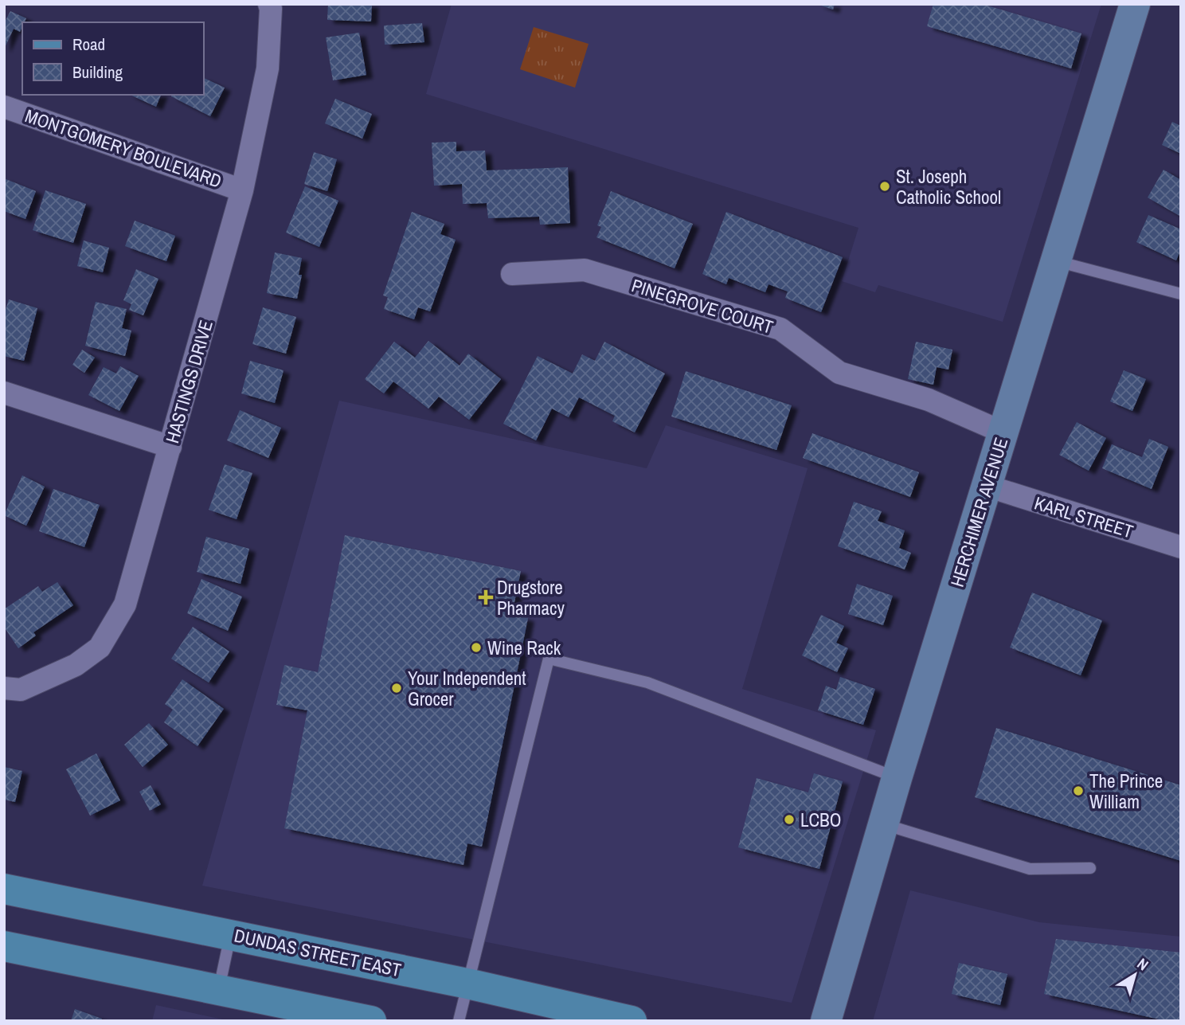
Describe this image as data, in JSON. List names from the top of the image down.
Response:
{
  "streets": {
    "main road": ["DUNDAS STREET EAST"],
    "street": [
      "MONTGOMERY BOULEVARD",
      "PINEGROVE COURT",
      "HASTINGS DRIVE",
      "HERCHIMER AVENUE",
      "KARL STREET"
    ]
  },
  "crossings": [
    ["MONTGOMERY BOULEVARD", "HASTINGS DRIVE"],
    ["PINEGROVE COURT", "HERCHIMER AVENUE"],
    ["HERCHIMER AVENUE", "KARL STREET"]
  ],
  "places": {
    "other": [
      "St. Joseph Catholic School",
      "Wine Rack",
      "Your Independent Grocer",
      "The Prince William",
      "LCBO"
    ],
    "health": ["Drugstore Pharmacy"]
  },
  "legend": ["Road", "Building"],
  "north": "top right"
}
